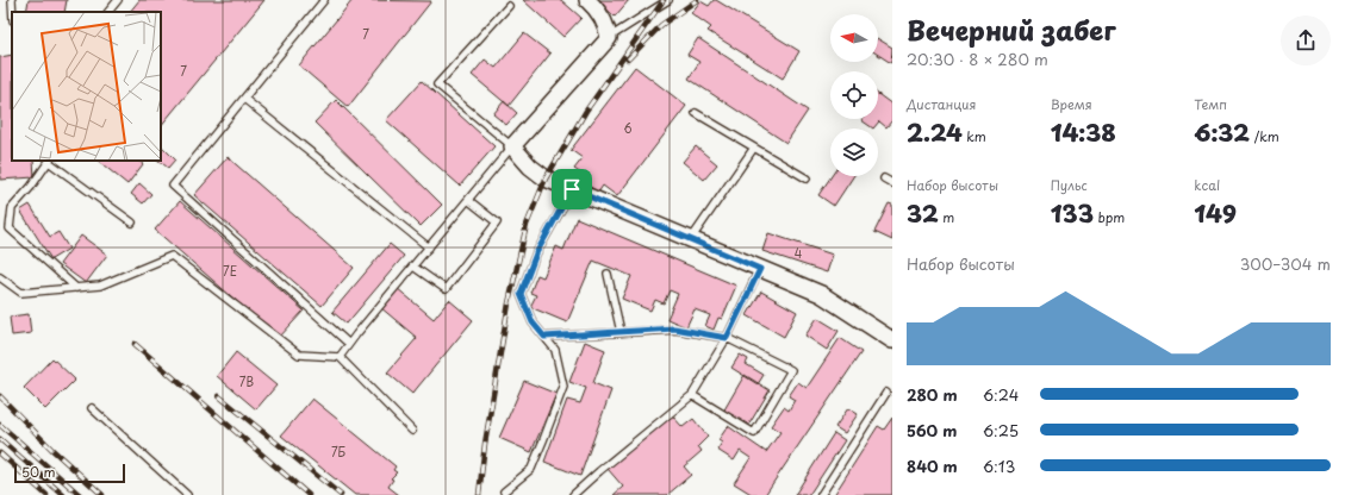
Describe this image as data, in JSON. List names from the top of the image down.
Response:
{
  "house_numbers": [
    "7",
    "7",
    "6",
    "4",
    "7Е",
    "7В",
    "7Б"
  ],
  "scale_bar": "50 m",
  "north": "left",
  "page": {
    "heading": ["Вечерний забег", "20:30 · 8 × 280 m"],
    "stats": [
      ["Дистанция", "2.24 km"],
      ["Время", "14:38"],
      ["Темп", "6:32 /km"],
      ["Набор высоты", "32 m"],
      ["Пульс", "133 bpm"],
      ["kcal", "149"]
    ],
    "chart": ["Набор высоты", "300–304 m"],
    "list": [
      {
        "name": "280 m",
        "note": "6:24"
      },
      {
        "name": "560 m",
        "note": "6:25"
      },
      {
        "name": "840 m",
        "note": "6:13"
      }
    ],
    "scale": "50 m"
  }
}
